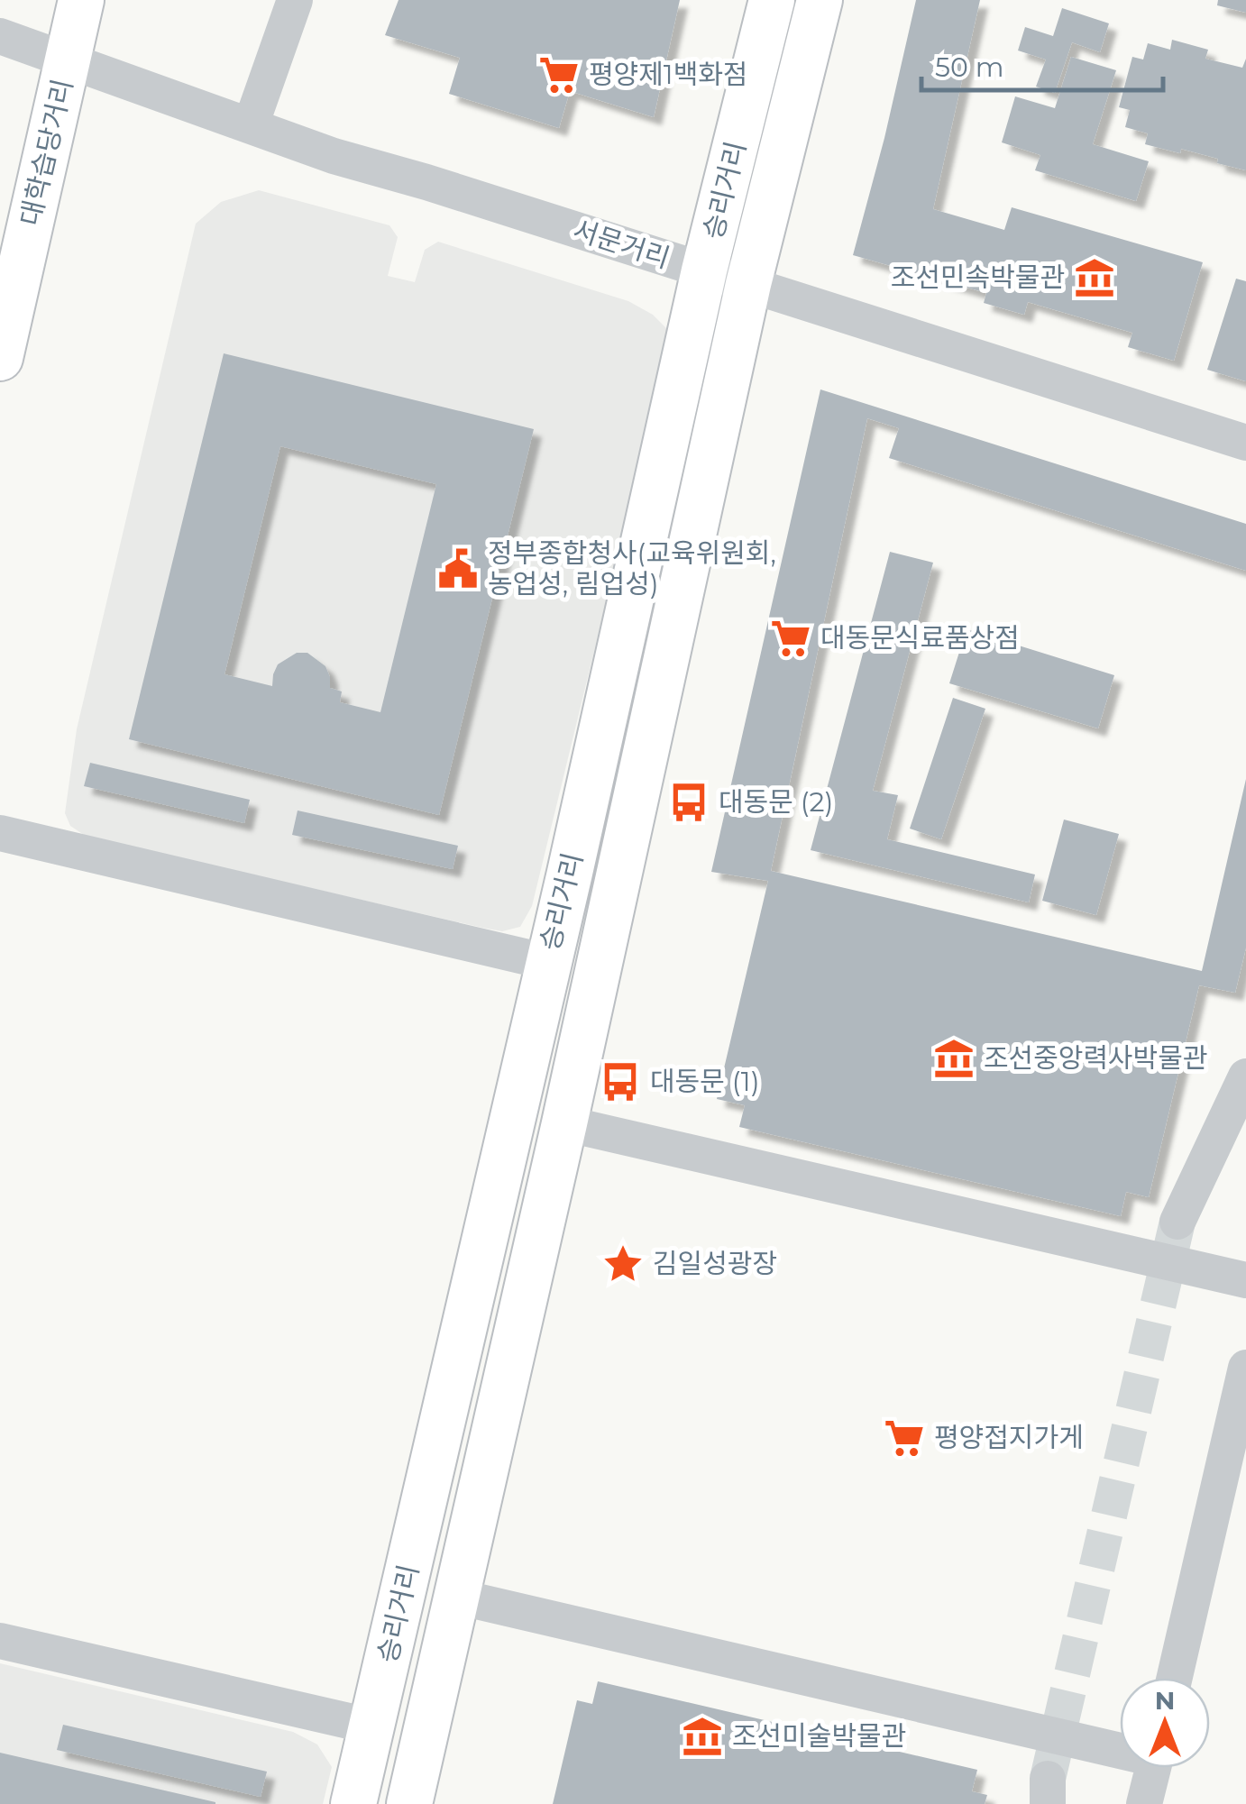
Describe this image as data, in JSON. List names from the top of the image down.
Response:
{
  "streets": {
    "main road": ["대학습당거리", "승리거리"],
    "street": ["서문거리"]
  },
  "crossings": [
    ["대학습당거리", "서문거리"],
    ["승리거리", "서문거리"]
  ],
  "places": {
    "supermarket": ["평양제1백화점", "대동문식료품상점", "평양접지가게"],
    "museum": ["조선민속박물관", "조선중앙력사박물관", "조선미술박물관"],
    "public building": ["정부종합청사(교육위원회, 농업성, 림업성)"],
    "bus stop": ["대동문 (2)", "대동문 (1)"],
    "place": ["김일성광장"]
  },
  "scale_bar": "50 m",
  "north": "top"
}
